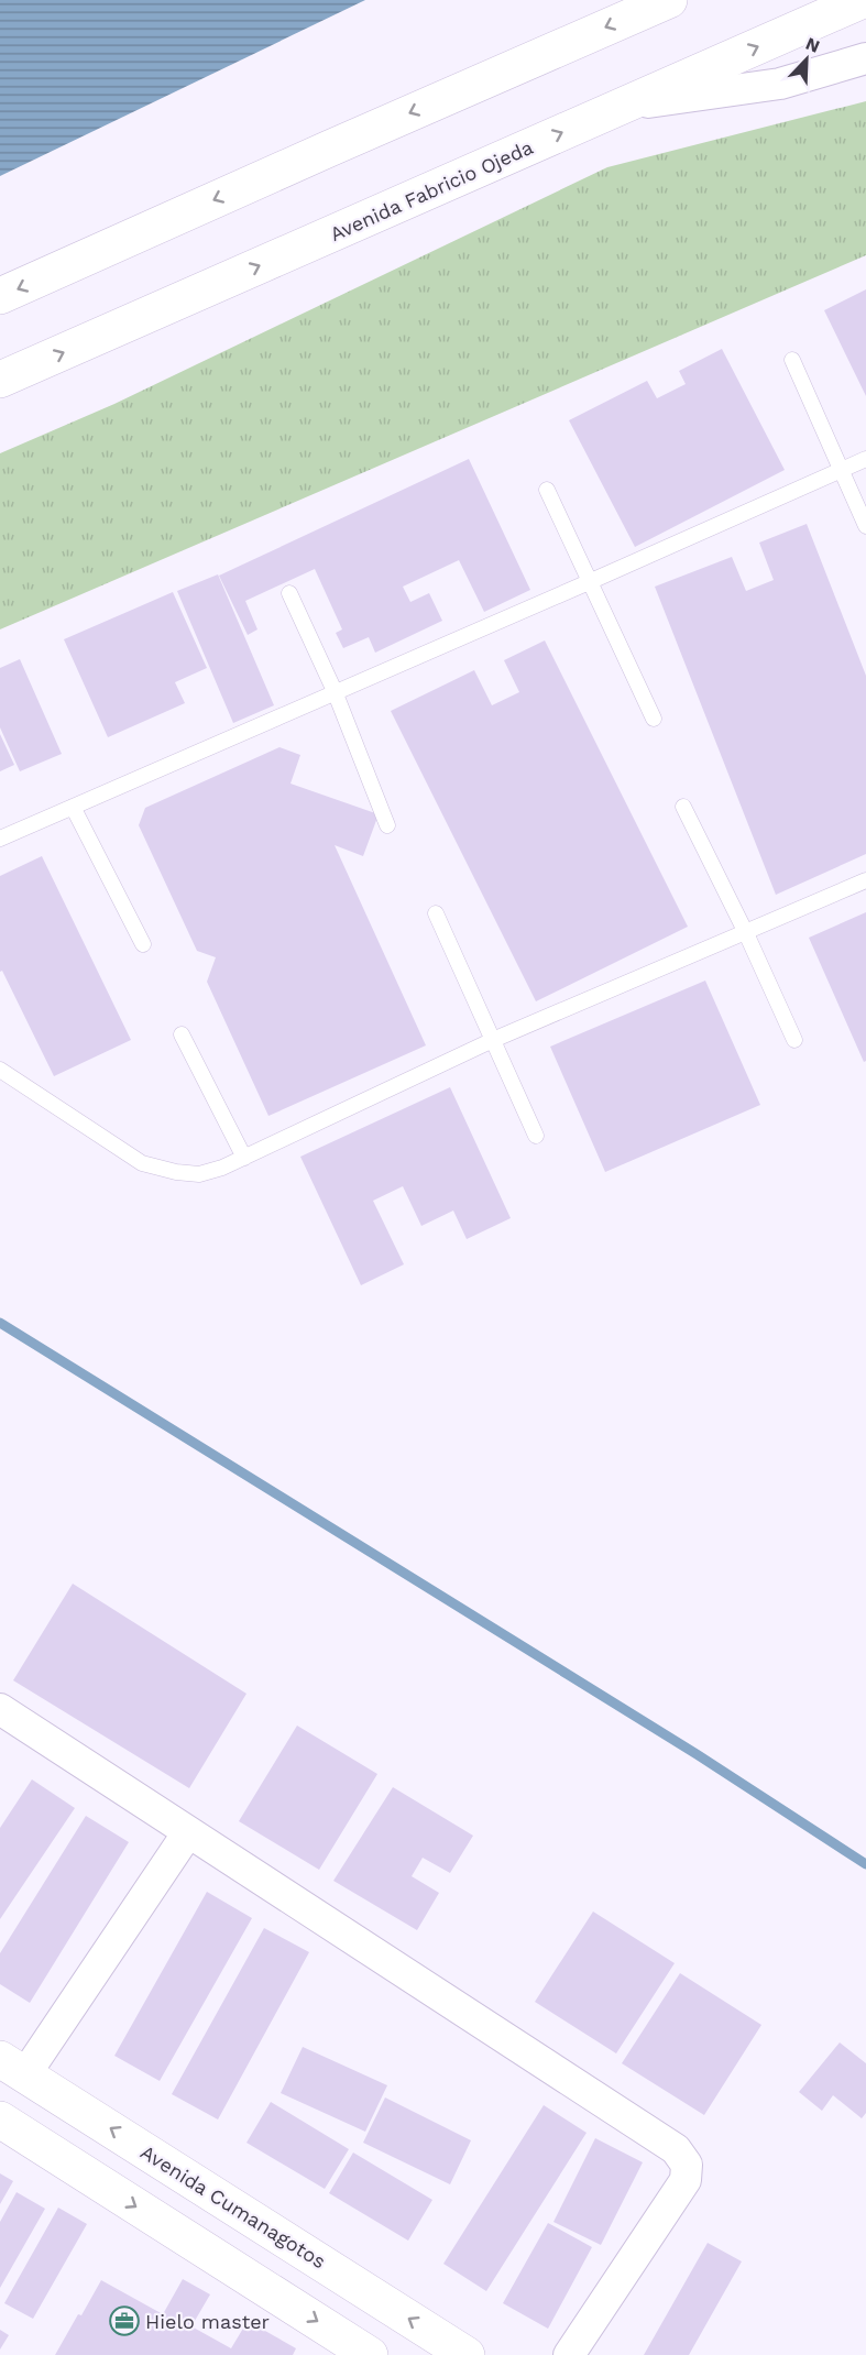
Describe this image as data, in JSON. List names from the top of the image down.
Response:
{
  "streets": {
    "street": ["Avenida Fabricio Ojeda", "Avenida Cumanagotos"]
  },
  "places": {
    "office": ["Hielo master"]
  },
  "north": "top right"
}
